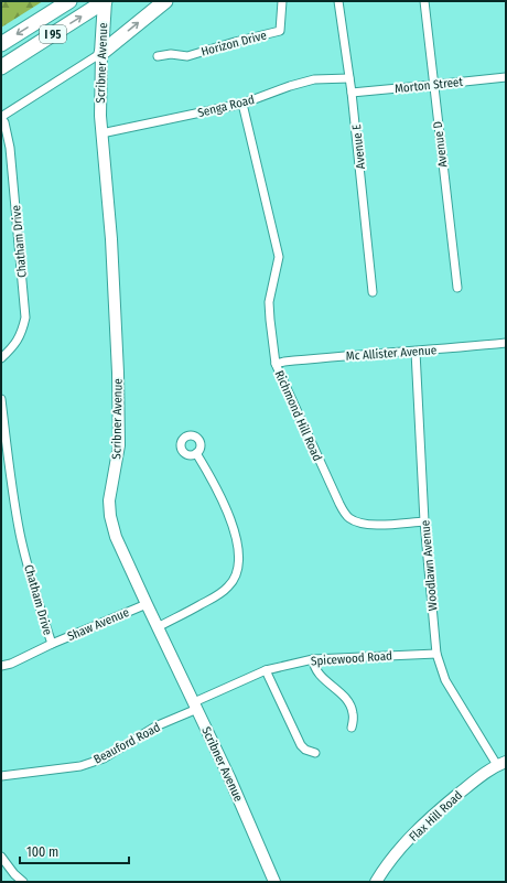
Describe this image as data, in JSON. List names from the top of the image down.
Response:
{
  "streets": {
    "highway": ["I 95"],
    "main road": ["Scribner Avenue"],
    "street": [
      "Horizon Drive",
      "Morton Street",
      "Senga Road",
      "Avenue D",
      "Avenue E",
      "Chatham Drive",
      "Mc Allister Avenue",
      "Richmond Hill Road",
      "Woodlawn Avenue",
      "Shaw Avenue",
      "Spicewood Road",
      "Beauford Road",
      "Flax Hill Road"
    ]
  },
  "crossings": [
    ["I 95", "Scribner Avenue"],
    ["Scribner Avenue", "Senga Road"],
    ["Scribner Avenue", "Shaw Avenue"],
    ["Scribner Avenue", "Spicewood Road"],
    ["Scribner Avenue", "Beauford Road"],
    ["Morton Street", "Avenue D"],
    ["Morton Street", "Avenue E"],
    ["Senga Road", "Avenue E"],
    ["Senga Road", "Richmond Hill Road"],
    ["Chatham Drive", "Shaw Avenue"],
    ["Mc Allister Avenue", "Richmond Hill Road"],
    ["Mc Allister Avenue", "Woodlawn Avenue"],
    ["Richmond Hill Road", "Woodlawn Avenue"],
    ["Woodlawn Avenue", "Spicewood Road"],
    ["Woodlawn Avenue", "Flax Hill Road"],
    ["Spicewood Road", "Beauford Road"]
  ],
  "scale_bar": "100 m"
}
